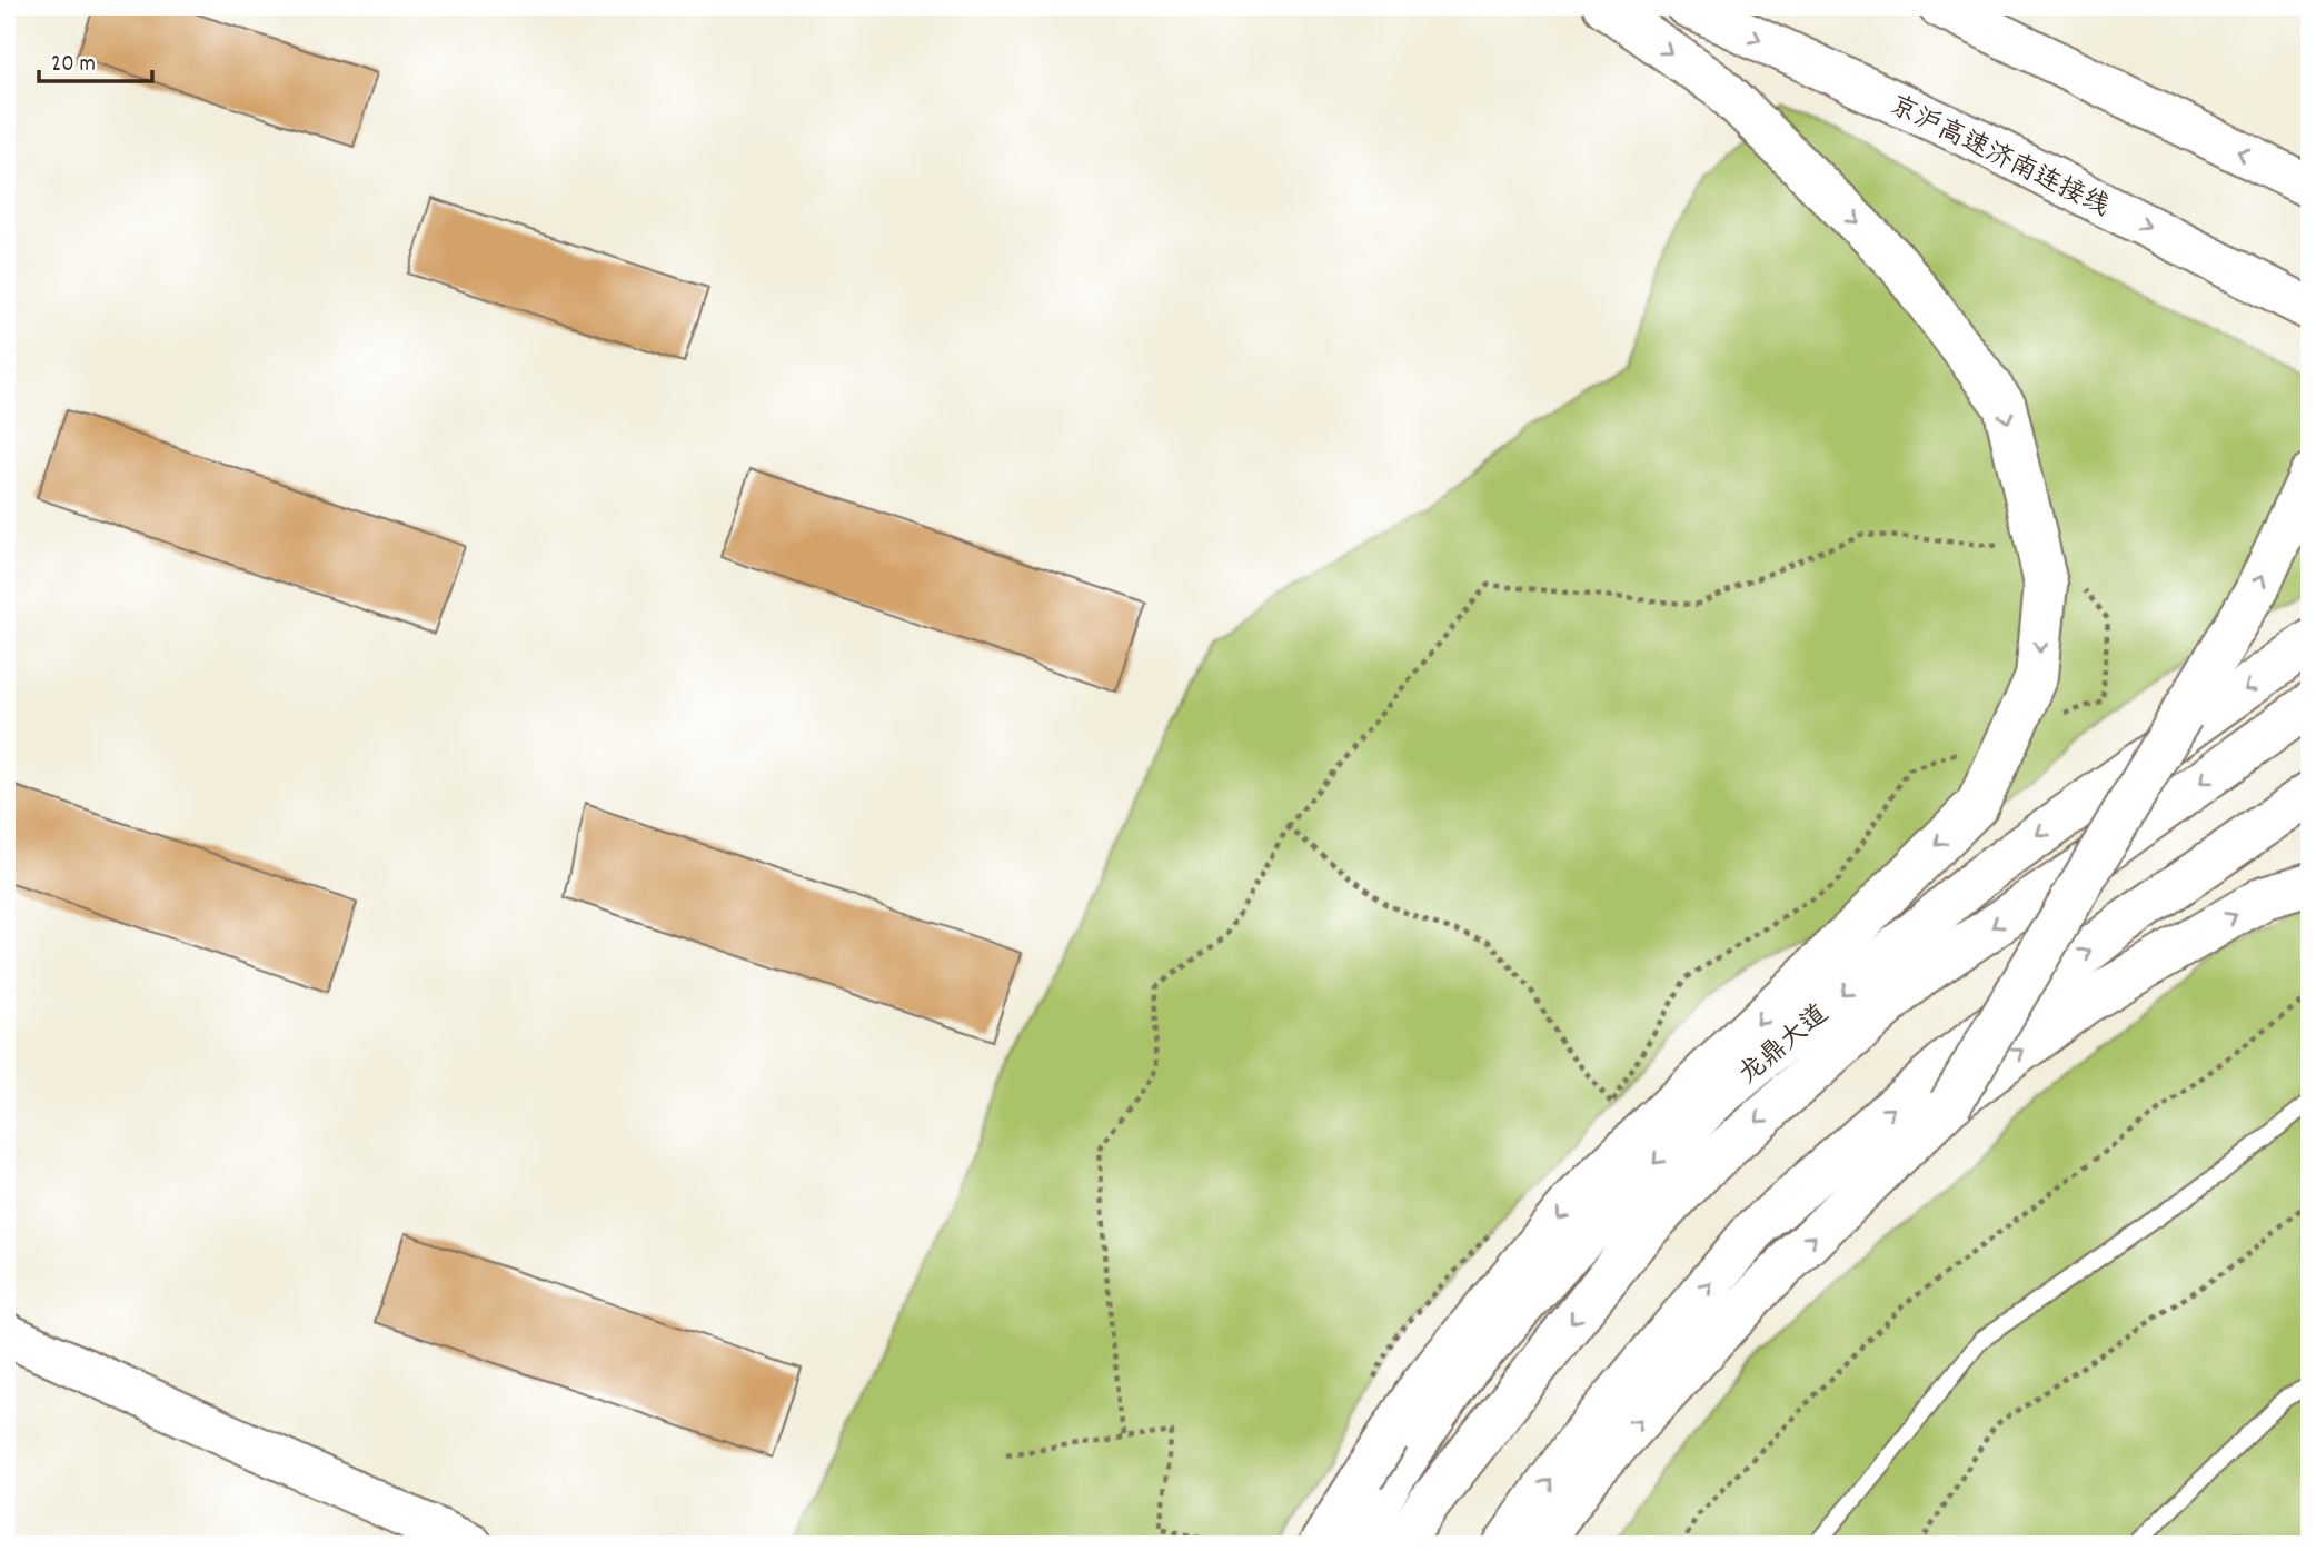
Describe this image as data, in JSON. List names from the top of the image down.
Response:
{
  "streets": {
    "main road": ["京沪高速济南连接线", "龙鼎大道"]
  },
  "scale_bar": "20 m"
}
